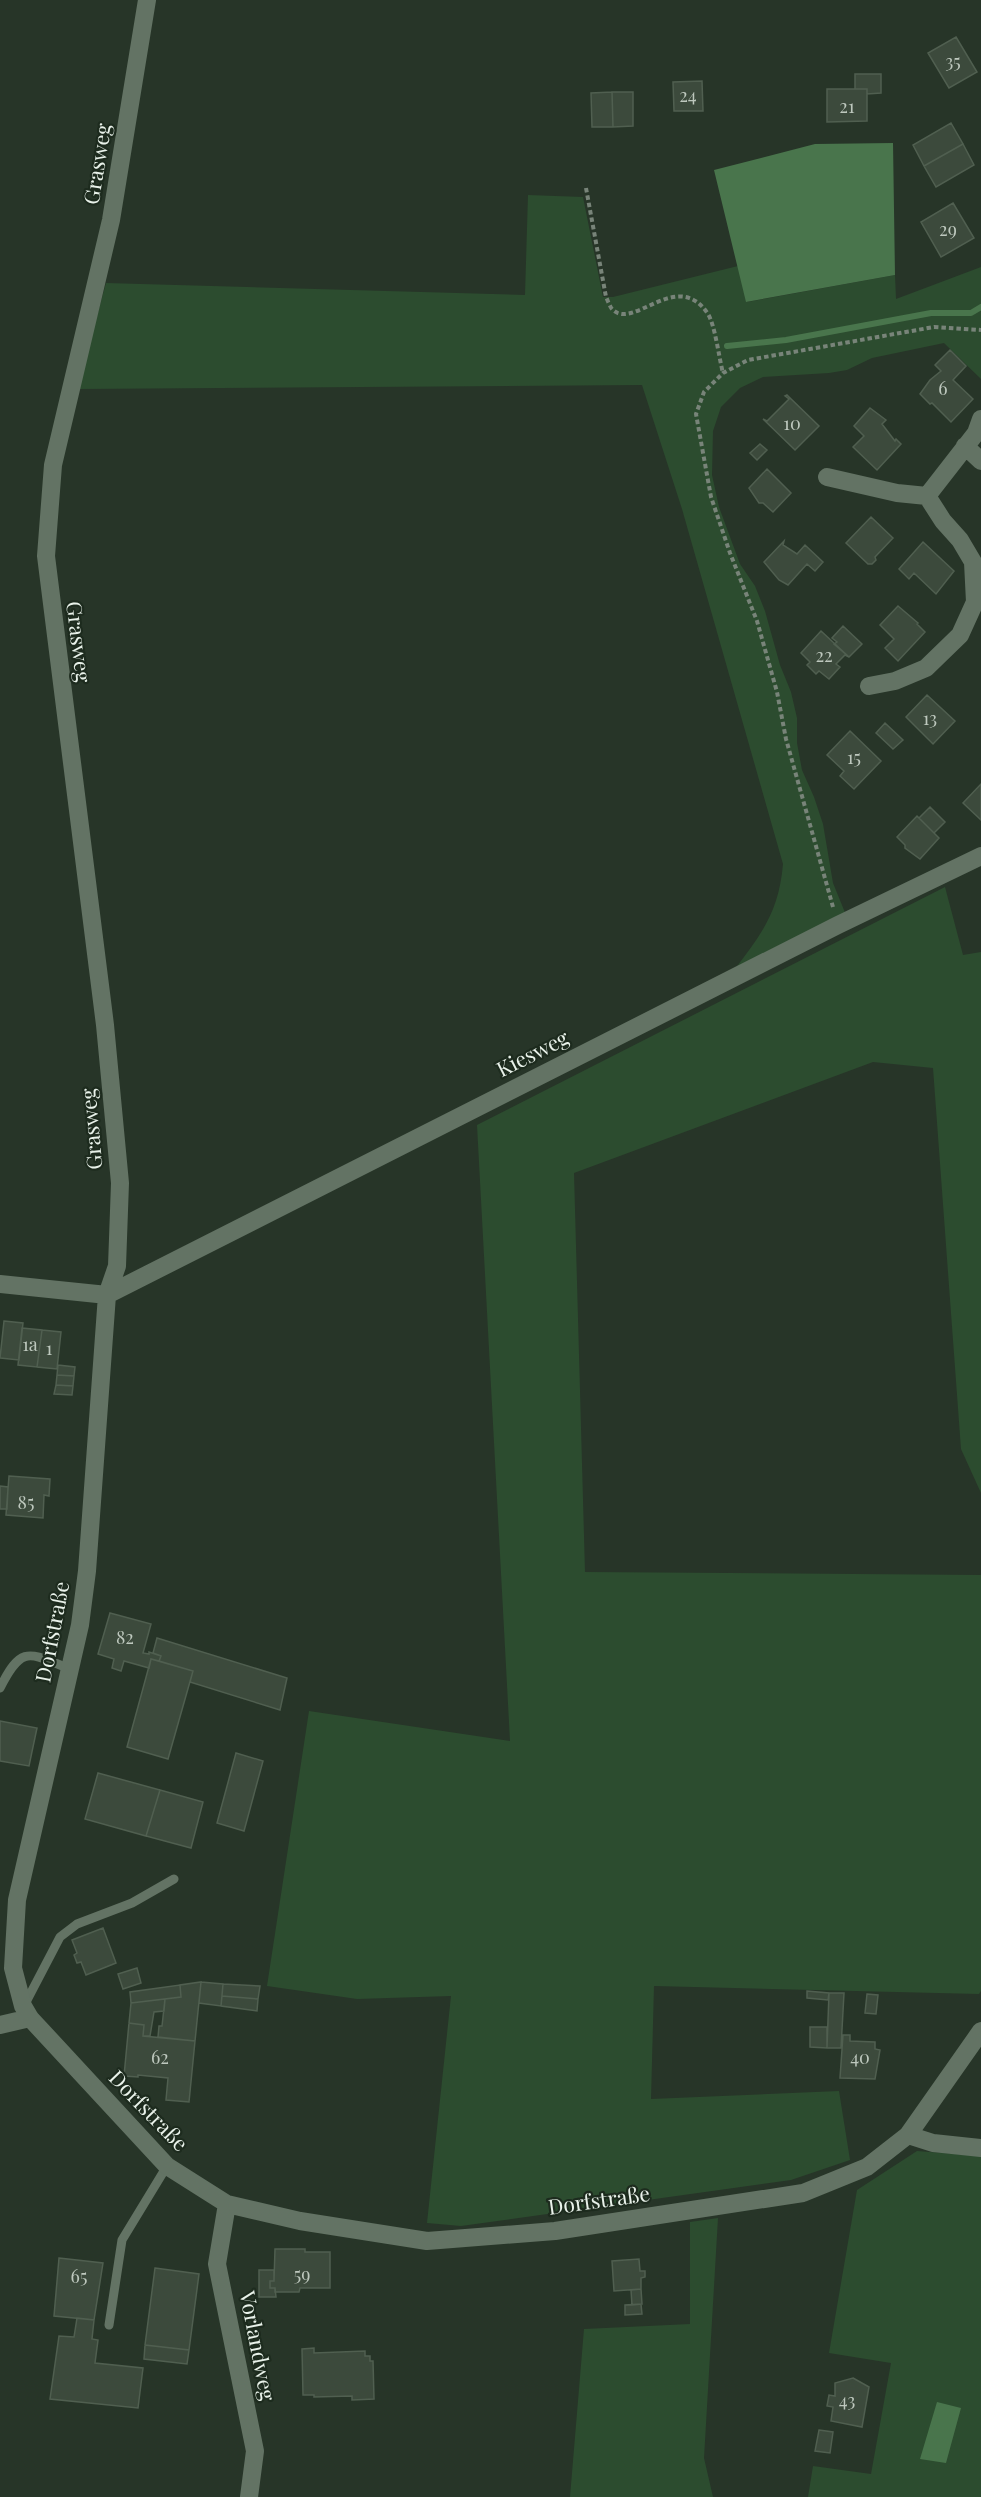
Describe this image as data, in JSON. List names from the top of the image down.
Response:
{
  "streets": {
    "street": [
      "Grasweg",
      "Kiesweg",
      "Dorfstraße",
      "Vorlandweg"
    ]
  },
  "crossings": [
    ["Grasweg", "Kiesweg"],
    ["Grasweg", "Dorfstraße"],
    ["Kiesweg", "Dorfstraße"],
    ["Dorfstraße", "Vorlandweg"]
  ],
  "house_numbers": [
    "35",
    "24",
    "21",
    "29",
    "6",
    "10",
    "22",
    "13",
    "15",
    "1a",
    "1",
    "85",
    "82",
    "62",
    "40",
    "59",
    "65",
    "43"
  ]
}
